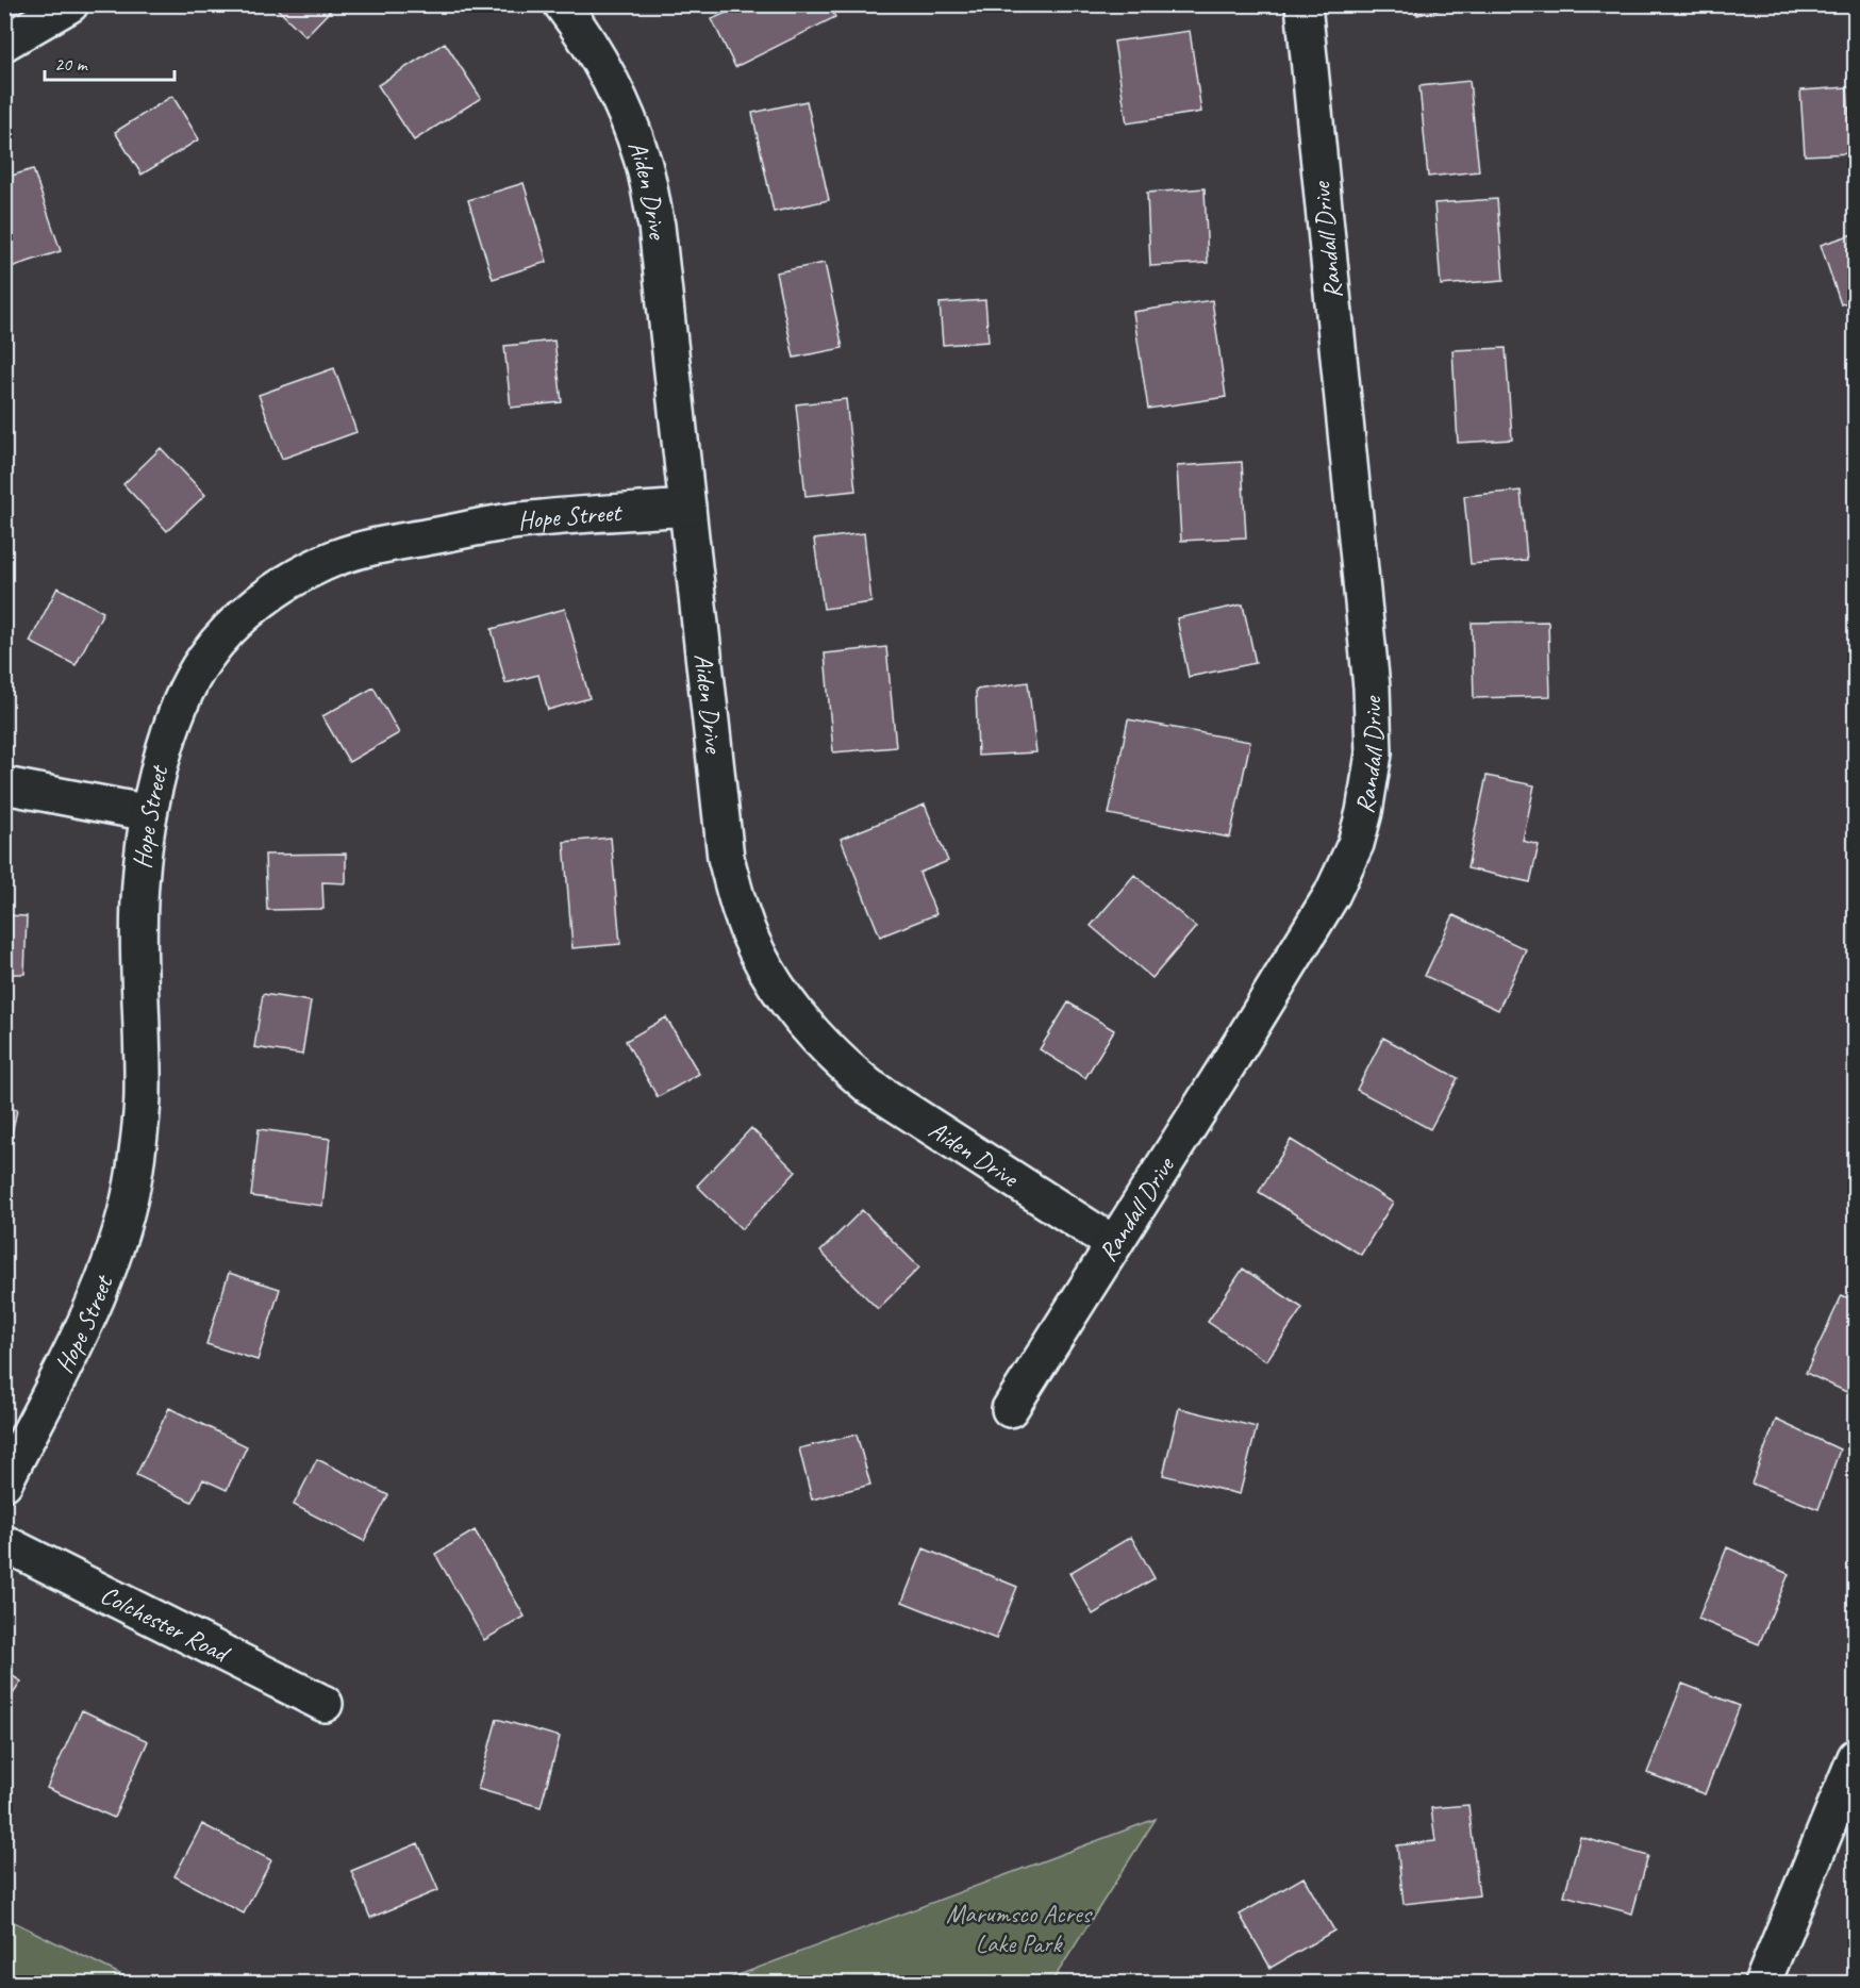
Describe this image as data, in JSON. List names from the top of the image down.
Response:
{
  "streets": {
    "street": [
      "Aiden Drive",
      "Randall Drive",
      "Hope Street",
      "Colchester Road"
    ]
  },
  "crossings": [
    ["Aiden Drive", "Randall Drive"],
    ["Aiden Drive", "Hope Street"]
  ],
  "parks": ["Marumsco Acres Lake Park"],
  "scale_bar": "20 m"
}
